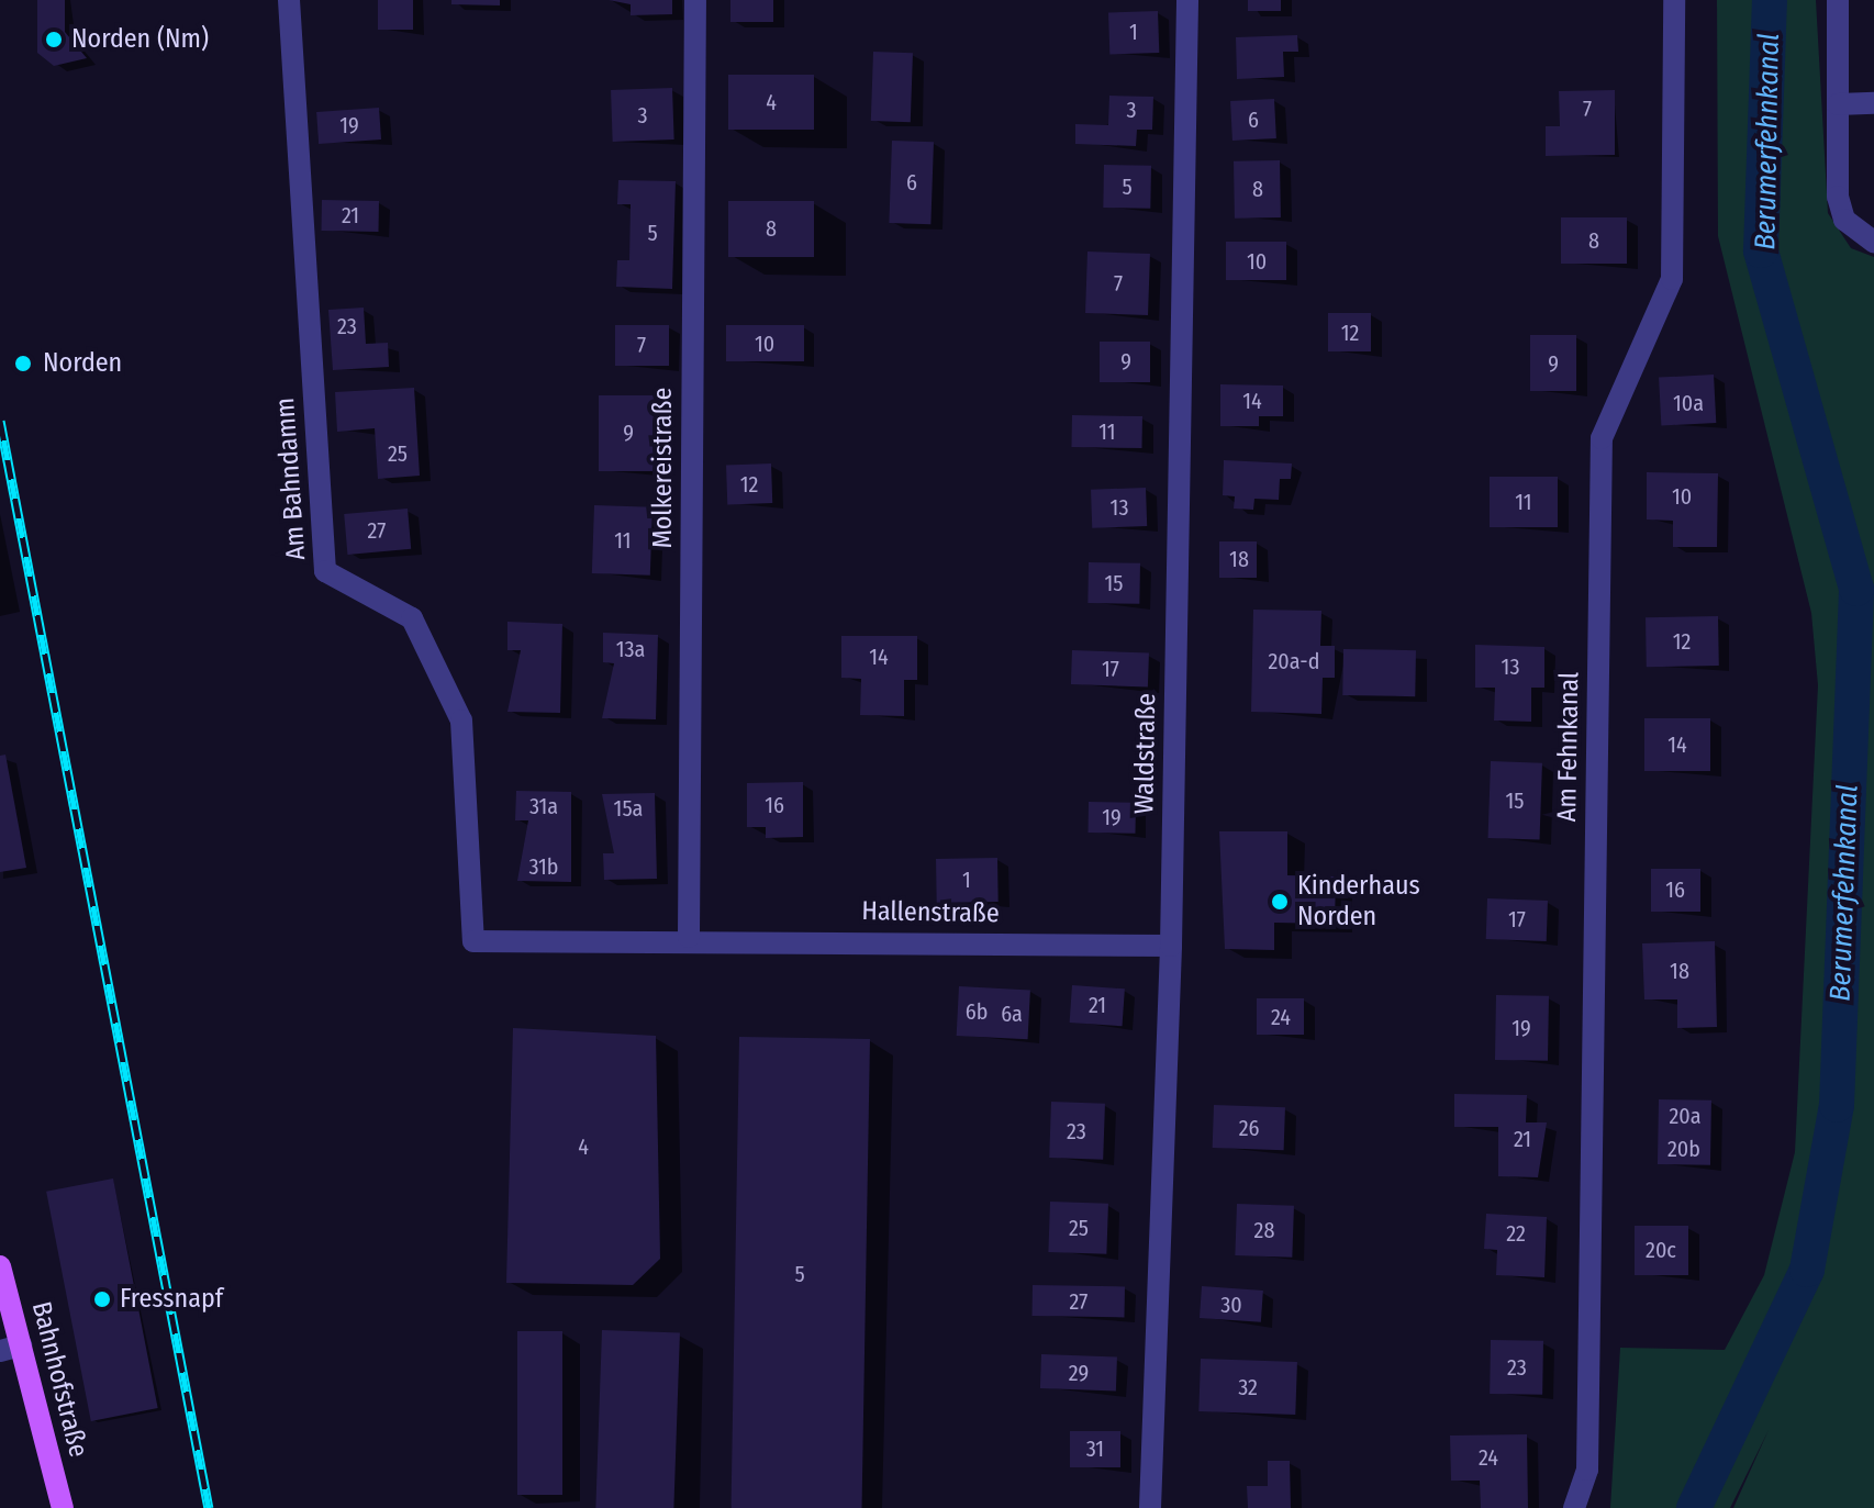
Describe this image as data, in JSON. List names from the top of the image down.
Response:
{
  "streets": {
    "main road": ["Bahnhofstraße"],
    "street": [
      "Molkereistraße",
      "Am Bahndamm",
      "Am Fehnkanal",
      "Waldstraße",
      "Hallenstraße"
    ]
  },
  "crossings": [
    ["Molkereistraße", "Am Bahndamm"],
    ["Molkereistraße", "Hallenstraße"],
    ["Am Bahndamm", "Hallenstraße"],
    ["Waldstraße", "Hallenstraße"]
  ],
  "water": ["Berumerfehnkanal"],
  "places": [
    "Norden (Nm)",
    "Norden",
    "Kinderhaus Norden",
    "Fressnapf"
  ],
  "house_numbers": [
    "1",
    "4",
    "7",
    "3",
    "3",
    "6",
    "19",
    "6",
    "5",
    "8",
    "21",
    "8",
    "5",
    "8",
    "10",
    "7",
    "23",
    "12",
    "10",
    "7",
    "9",
    "9",
    "14",
    "10a",
    "11",
    "9",
    "25",
    "12",
    "10",
    "11",
    "13",
    "27",
    "11",
    "18",
    "15",
    "12",
    "13a",
    "14",
    "20a-d",
    "13",
    "17",
    "14",
    "15",
    "16",
    "31a",
    "15a",
    "19",
    "31b",
    "1",
    "16",
    "17",
    "18",
    "21",
    "6b",
    "6a",
    "24",
    "19",
    "20a",
    "26",
    "23",
    "21",
    "4",
    "20b",
    "25",
    "28",
    "22",
    "20c",
    "5",
    "27",
    "30",
    "23",
    "29",
    "32",
    "31",
    "24"
  ]
}
